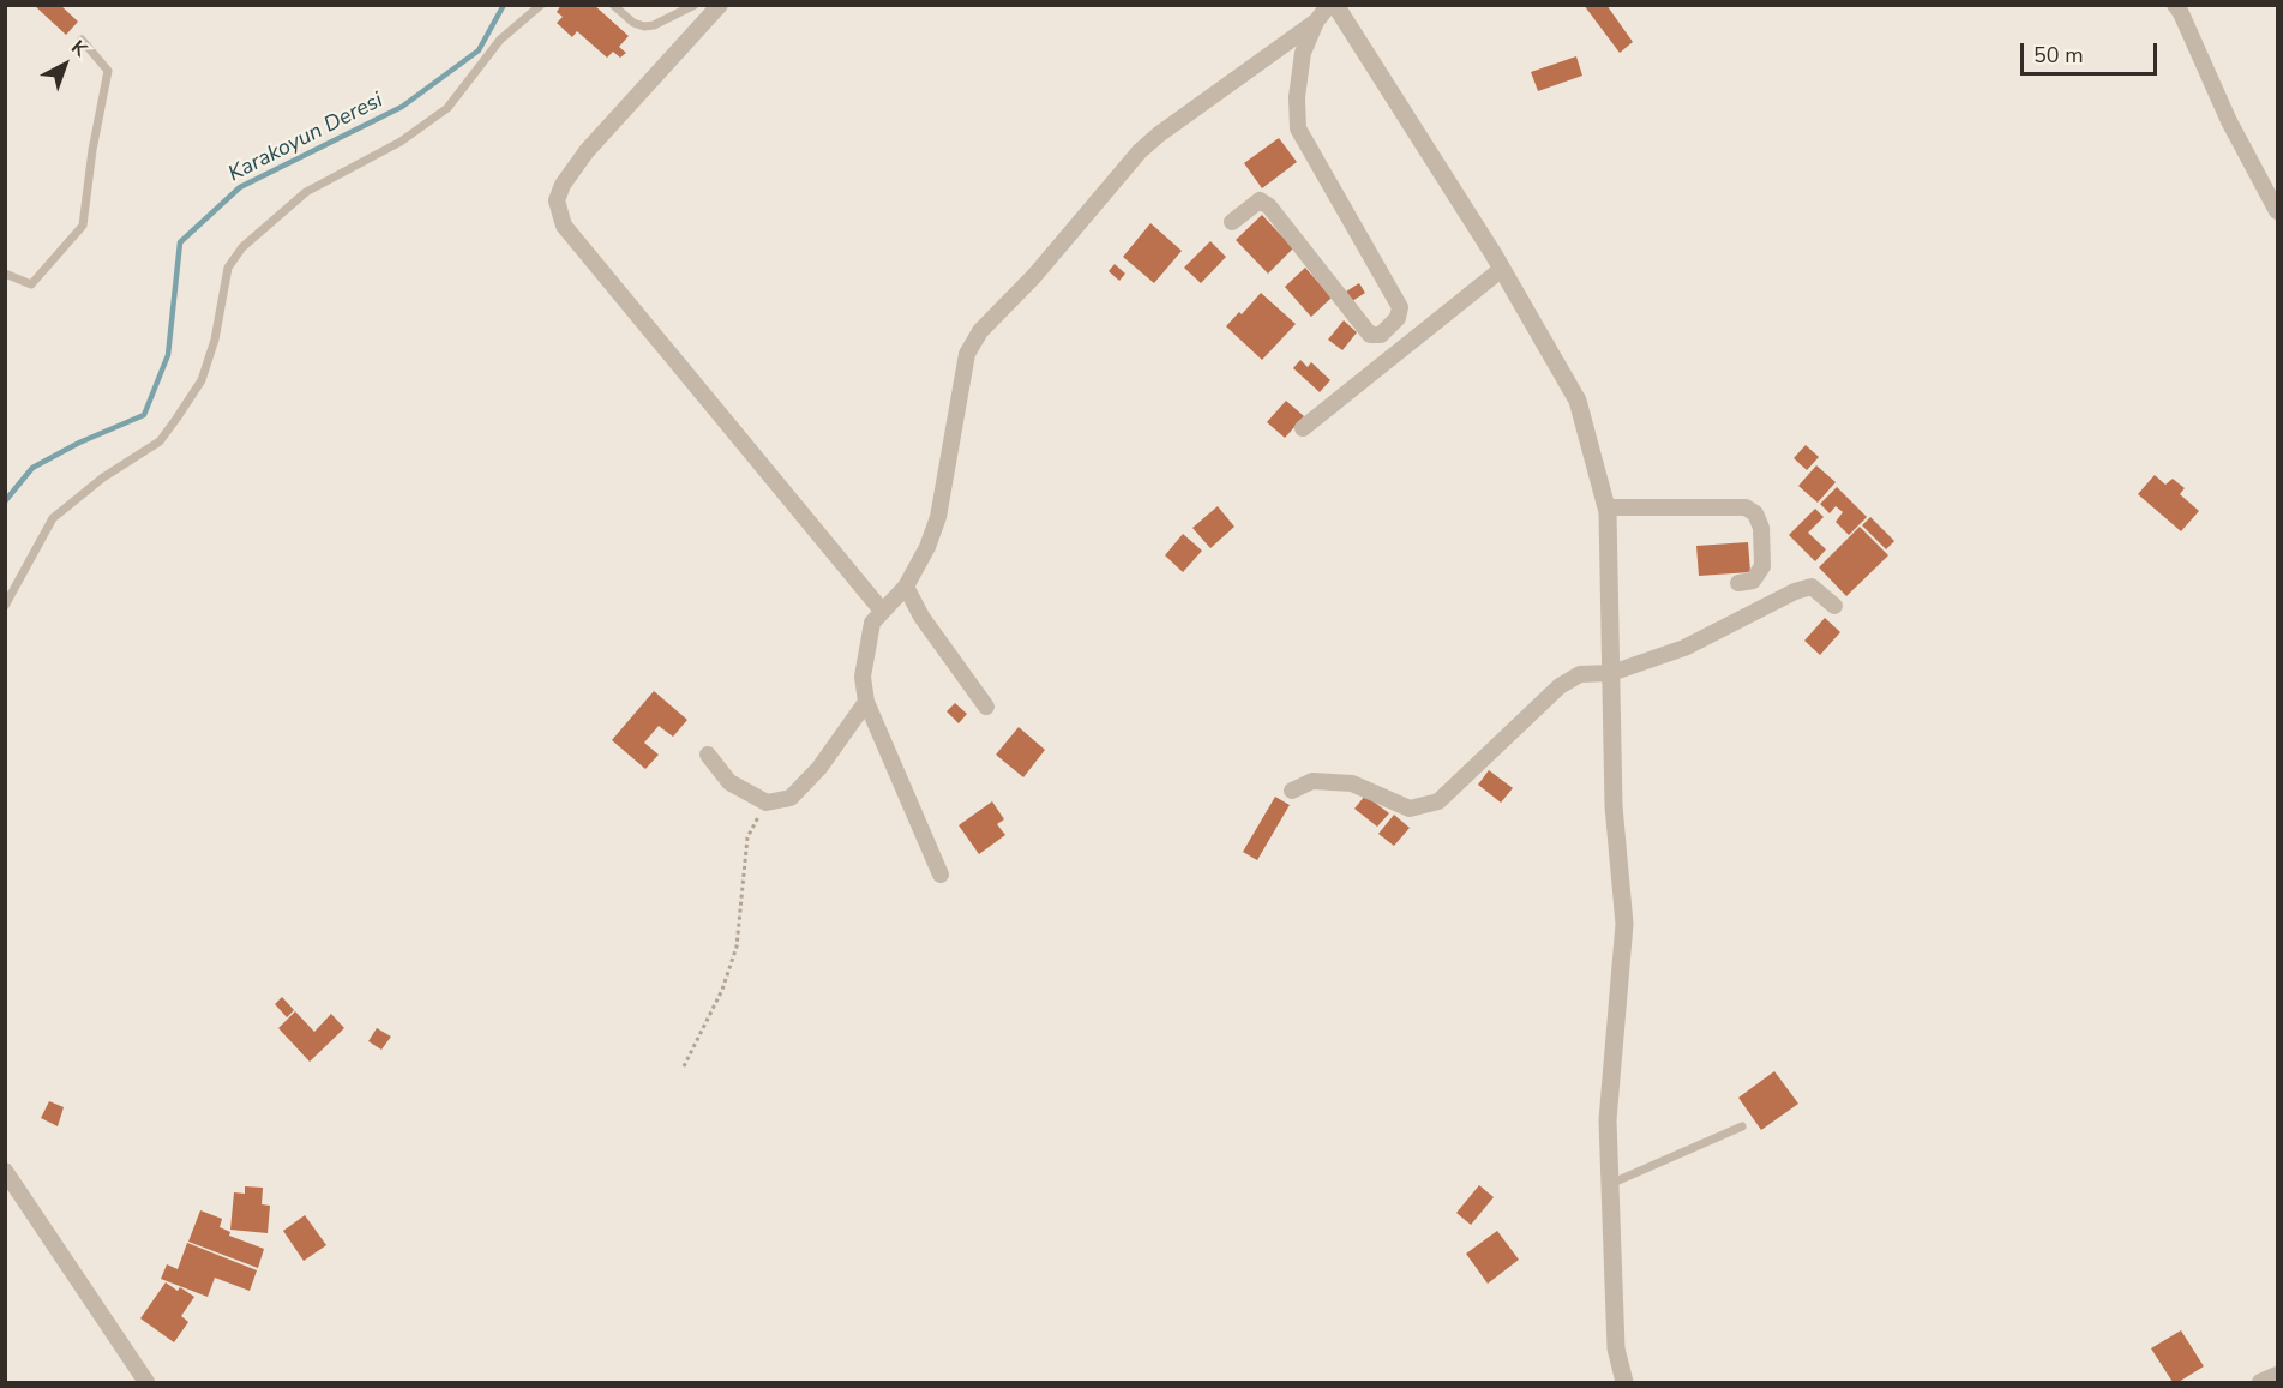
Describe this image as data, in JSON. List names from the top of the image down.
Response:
{
  "water": ["Karakoyun Deresi"],
  "scale_bar": "50 m",
  "north": "top right"
}
